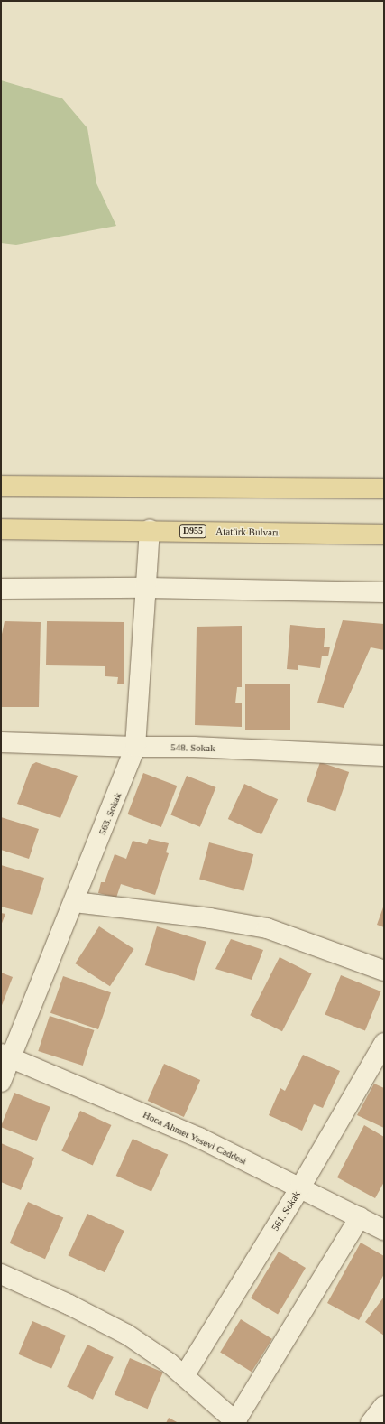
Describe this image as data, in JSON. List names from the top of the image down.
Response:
{
  "streets": {
    "main road": ["D955", "Atatürk Bulvarı"],
    "street": [
      "548. Sokak",
      "563. Sokak",
      "Hoca Ahmet Yesevi Caddesi",
      "561. Sokak"
    ]
  },
  "crossings": [
    ["Atatürk Bulvarı", "563. Sokak"],
    ["548. Sokak", "563. Sokak"],
    ["563. Sokak", "Hoca Ahmet Yesevi Caddesi"],
    ["Hoca Ahmet Yesevi Caddesi", "561. Sokak"]
  ]
}
